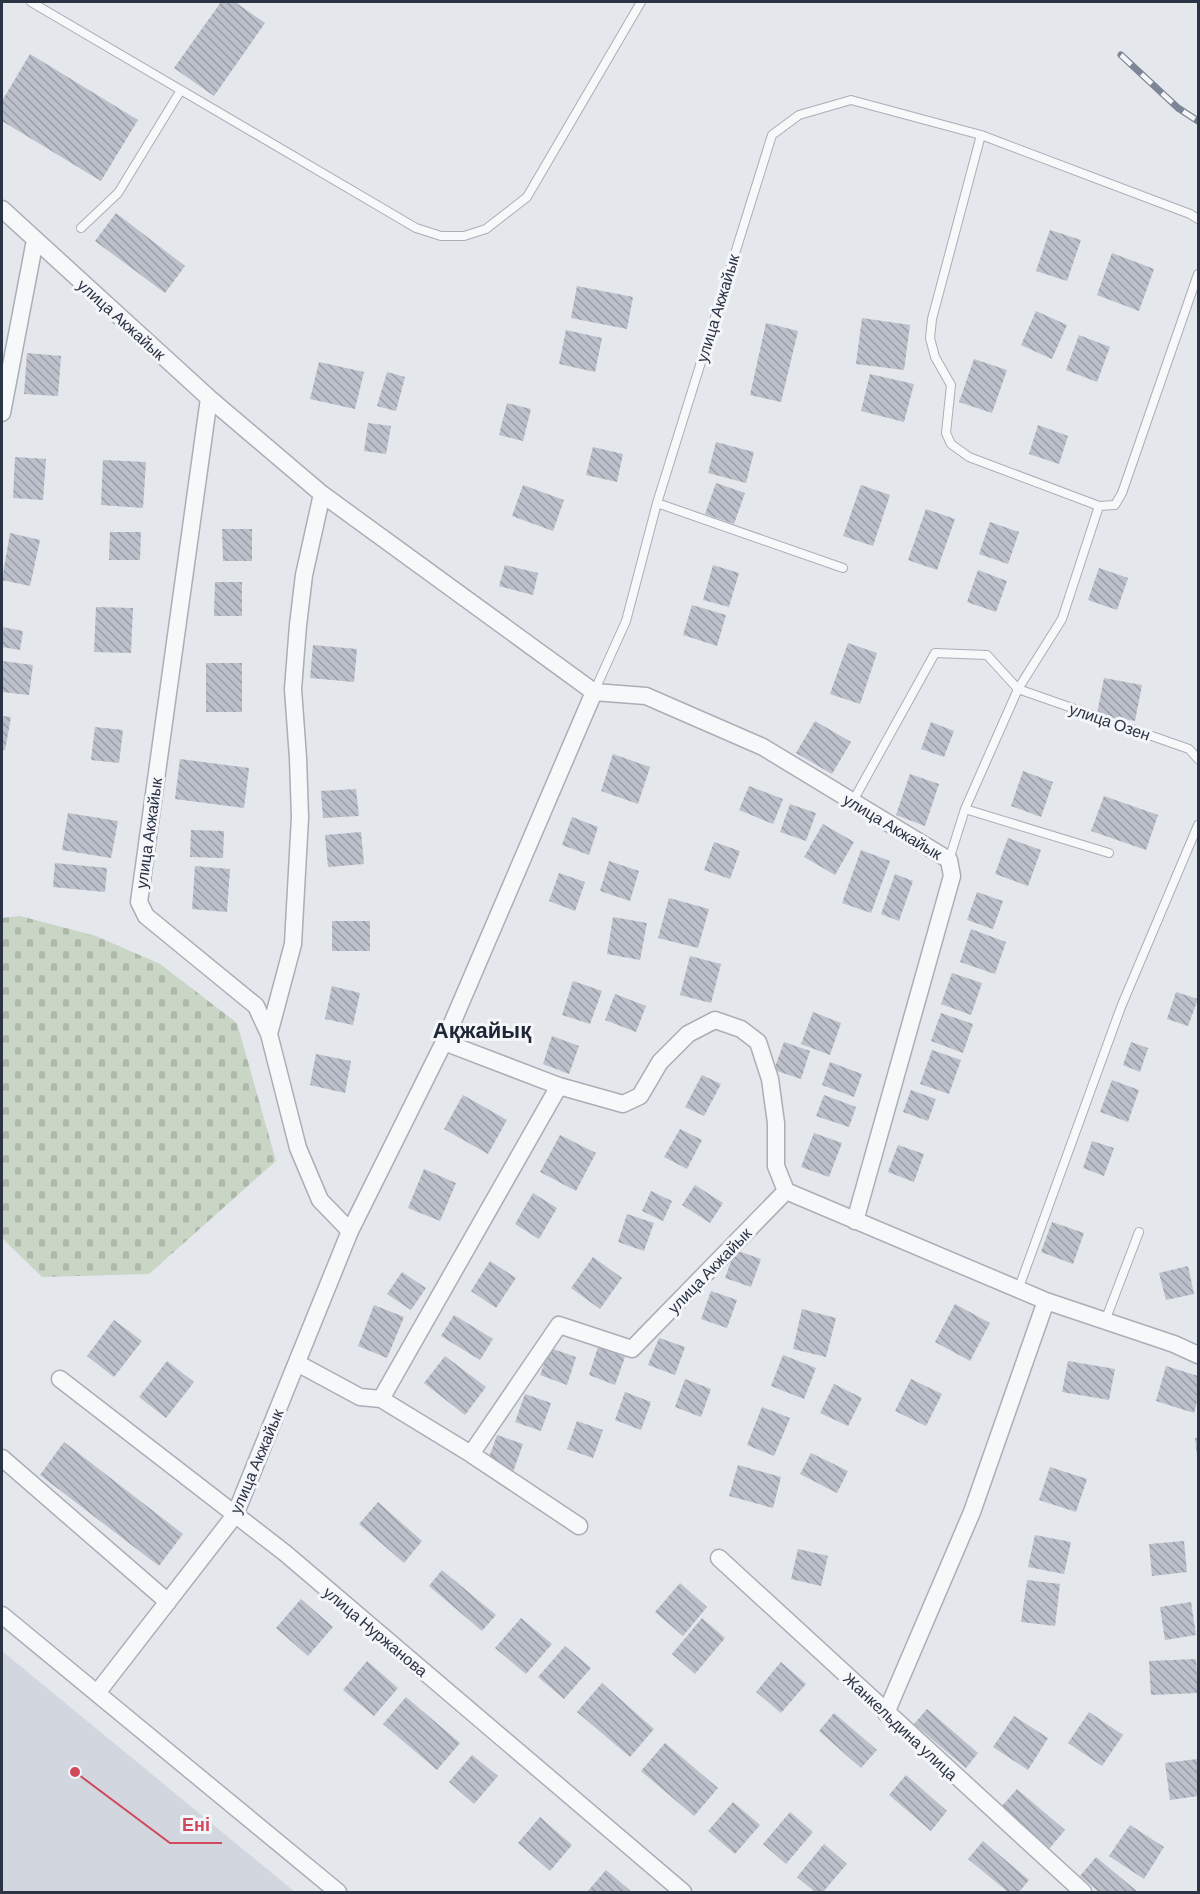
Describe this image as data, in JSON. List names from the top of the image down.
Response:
{
  "streets": {
    "street": ["улица Акжайык", "улица Нуржанова", "Жанкельдина улица"],
    "lane": ["улица Озен"]
  },
  "crossings": [
    ["улица Акжайык", "улица Нуржанова"]
  ],
  "districts": ["Ақжайық"],
  "places": ["Ені"]
}
